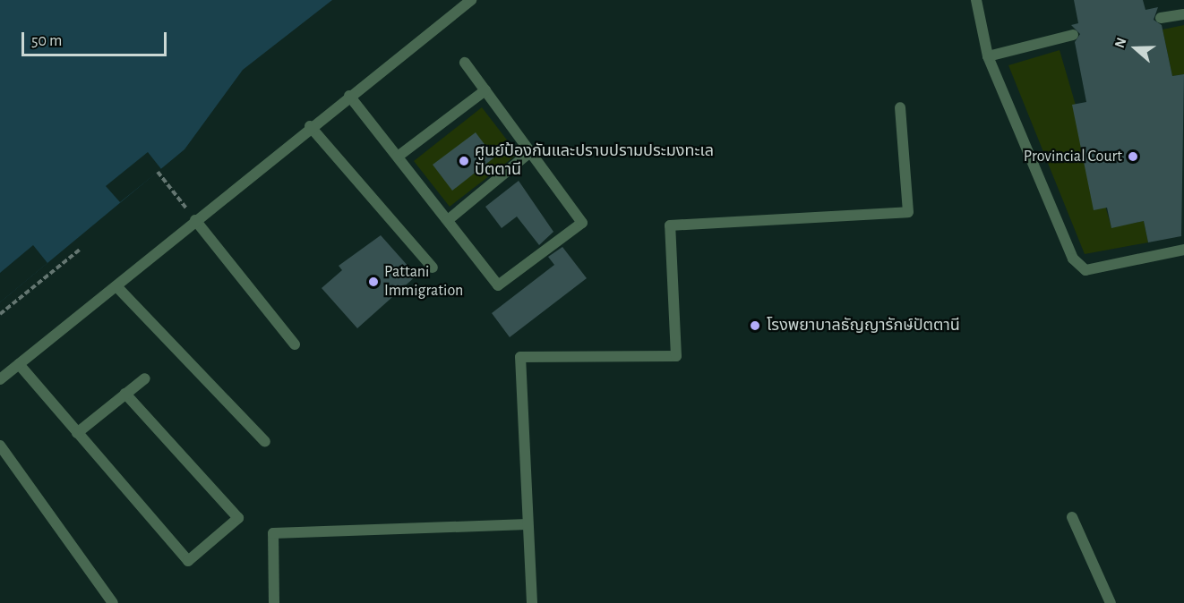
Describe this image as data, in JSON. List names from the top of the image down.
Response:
{
  "places": [
    "Provincial Court",
    "ศูนย์ป้องกันและปราบปรามประมงทะเล ปัตตานี",
    "Pattani Immigration",
    "โรงพยาบาลธัญญารักษ์ปัตตานี"
  ],
  "scale_bar": "50 m",
  "north": "left"
}
